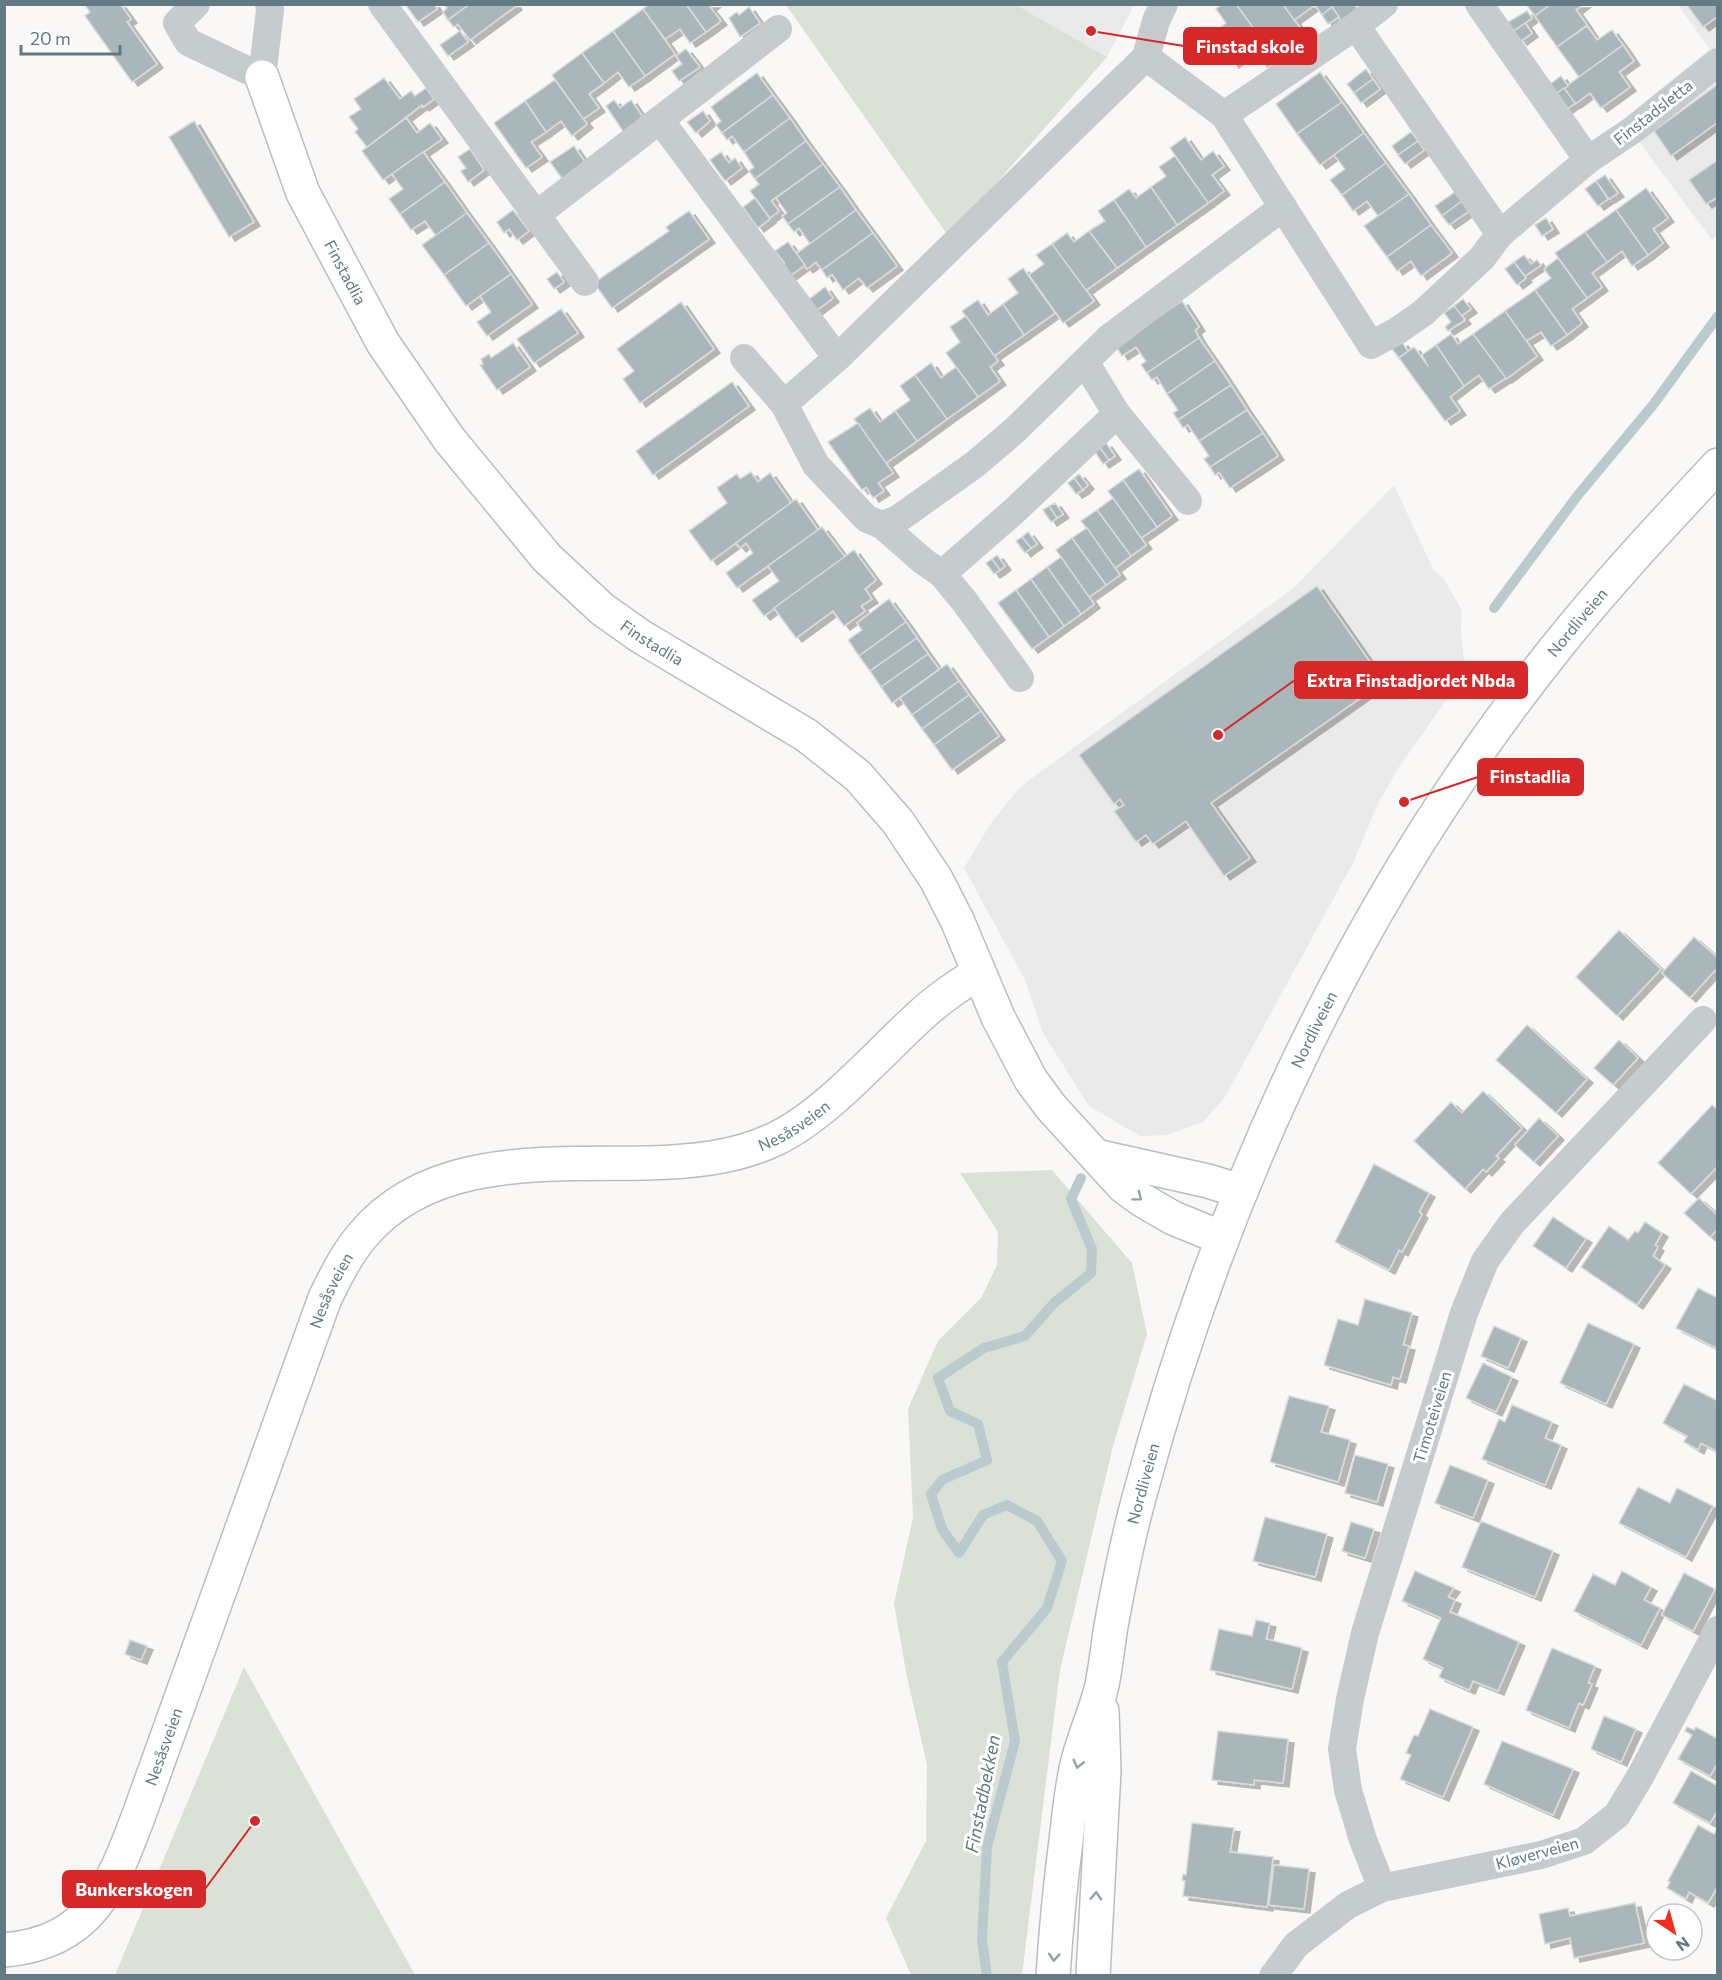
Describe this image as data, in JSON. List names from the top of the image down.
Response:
{
  "streets": {
    "street": [
      "Finstadsletta",
      "Finstadlia",
      "Nordliveien",
      "Nesåsveien",
      "Timoteiveien",
      "Kløverveien"
    ]
  },
  "crossings": [
    ["Finstadlia", "Nordliveien"],
    ["Finstadlia", "Nesåsveien"],
    ["Timoteiveien", "Kløverveien"]
  ],
  "water": ["Finstadbekken"],
  "places": [
    "Finstad skole",
    "Extra Finstadjordet Nbda",
    "Finstadlia",
    "Bunkerskogen"
  ],
  "scale_bar": "20 m",
  "north": "bottom right"
}
